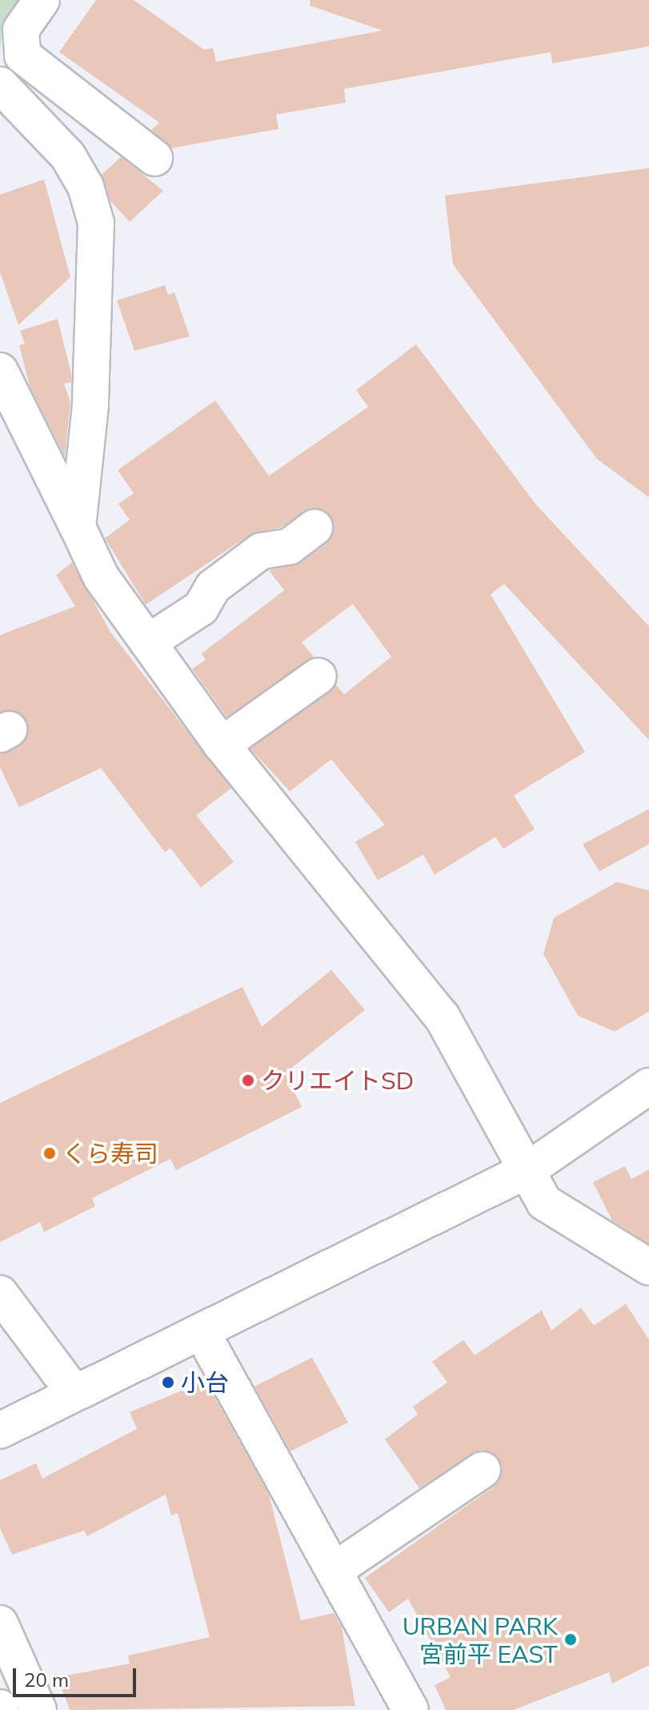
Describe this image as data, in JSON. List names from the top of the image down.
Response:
{
  "places": [
    "クリエイトSD",
    "くら寿司",
    "小台",
    "URBAN PARK 宮前平 EAST"
  ],
  "scale_bar": "20 m"
}
